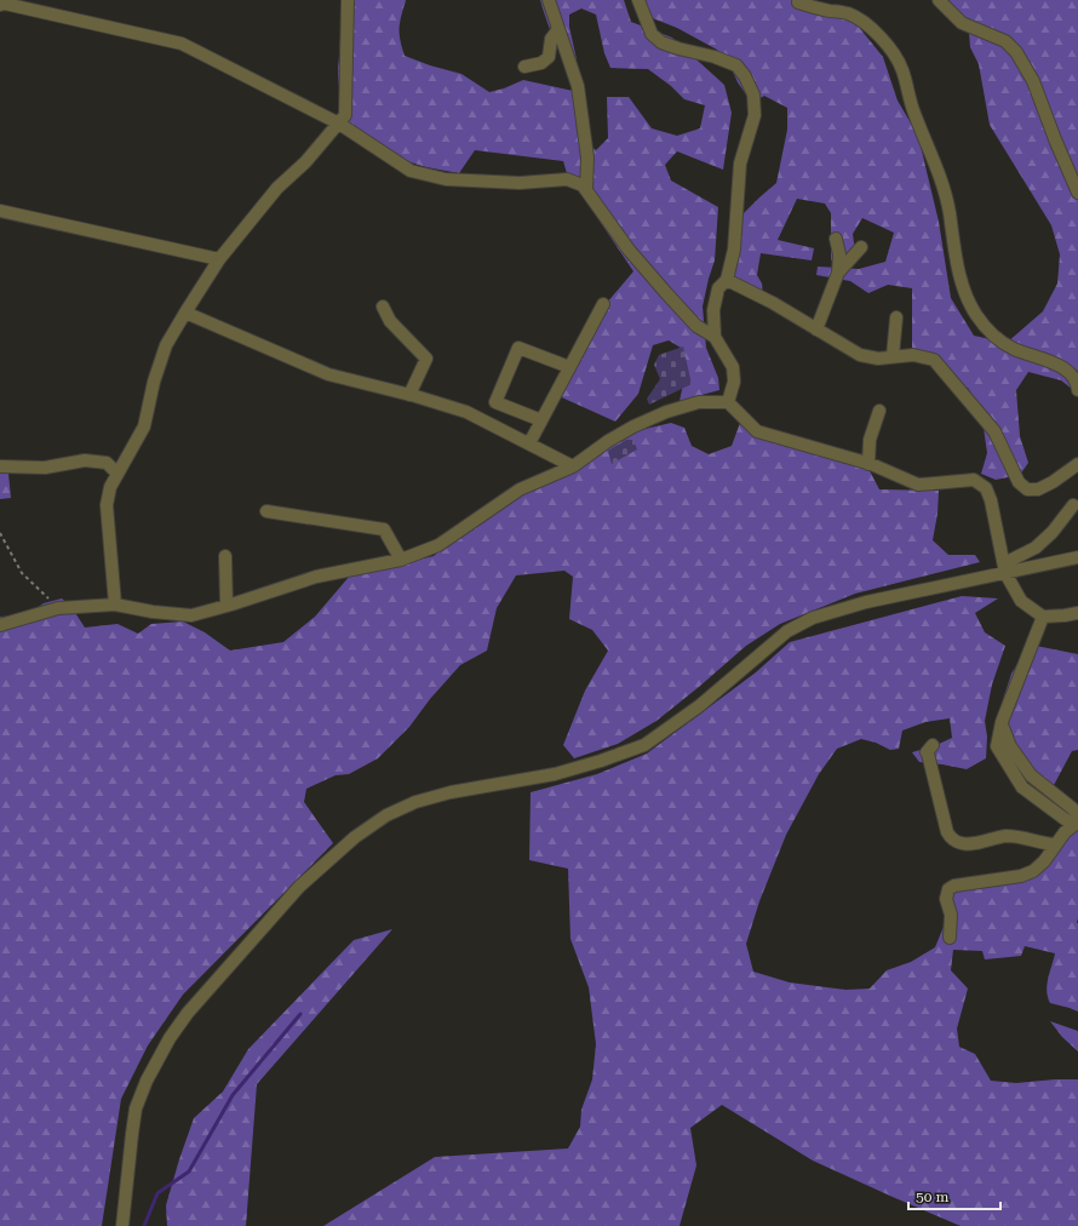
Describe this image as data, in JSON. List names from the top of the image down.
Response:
{
  "scale_bar": "50 m"
}
